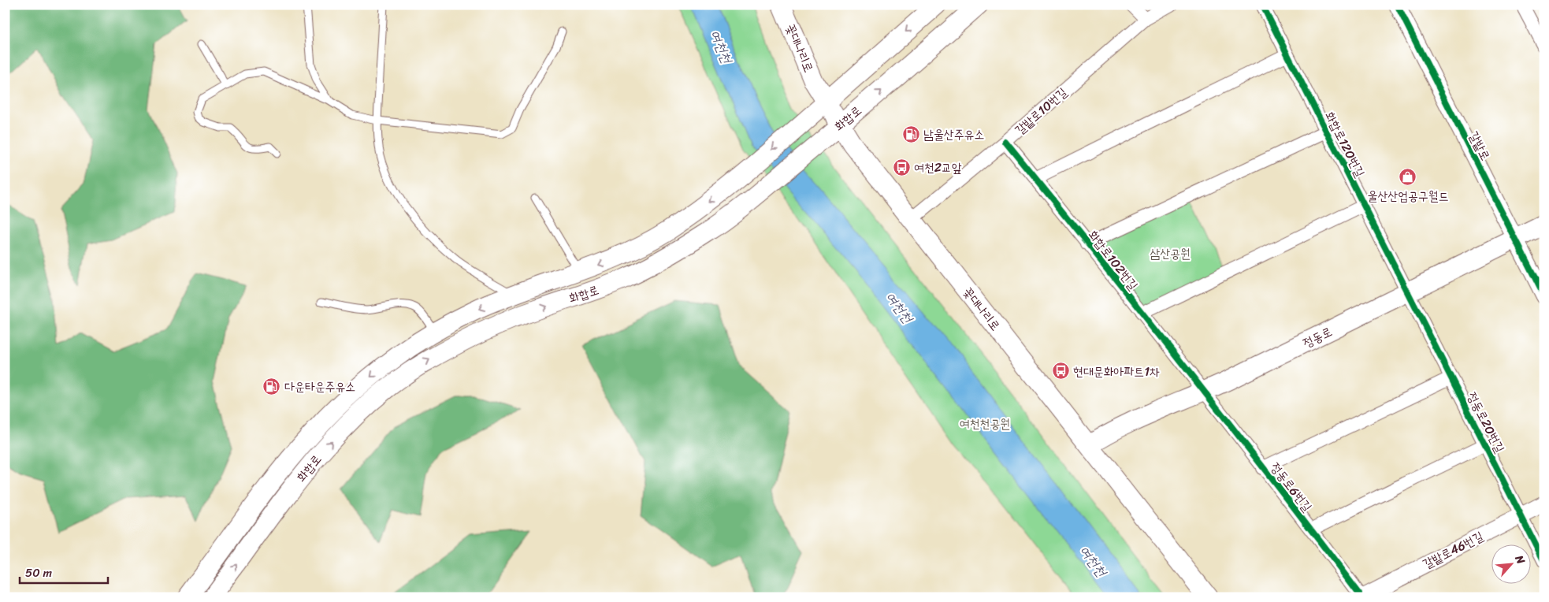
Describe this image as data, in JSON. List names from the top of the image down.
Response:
{
  "streets": {
    "main road": ["꽃대나리로", "화합로", "정동로"],
    "street": [
      "갈밭로10번길",
      "화합로120번길",
      "갈밭로",
      "화합로102번길",
      "정동로20번길",
      "정동로6번길",
      "갈밭로46번길"
    ]
  },
  "crossings": [
    ["꽃대나리로", "갈밭로10번길"],
    ["꽃대나리로", "화합로"],
    ["꽃대나리로", "정동로"],
    ["갈밭로10번길", "화합로102번길"],
    ["화합로120번길", "정동로"],
    ["화합로120번길", "정동로20번길"],
    ["갈밭로", "정동로"],
    ["화합로102번길", "정동로"],
    ["화합로102번길", "정동로6번길"],
    ["정동로", "정동로20번길"],
    ["정동로", "정동로6번길"],
    ["정동로20번길", "정동로6번길"],
    ["정동로20번길", "갈밭로46번길"],
    ["정동로6번길", "갈밭로46번길"]
  ],
  "water": ["여천천"],
  "parks": ["삼산공원", "여천천공원"],
  "places": {
    "fuel station": ["남울산주유소", "다운타운주유소"],
    "bus stop": ["여천2교앞", "현대문화아파트1차"],
    "shop": ["울산산업공구월드"]
  },
  "scale_bar": "50 m",
  "north": "top right"
}
